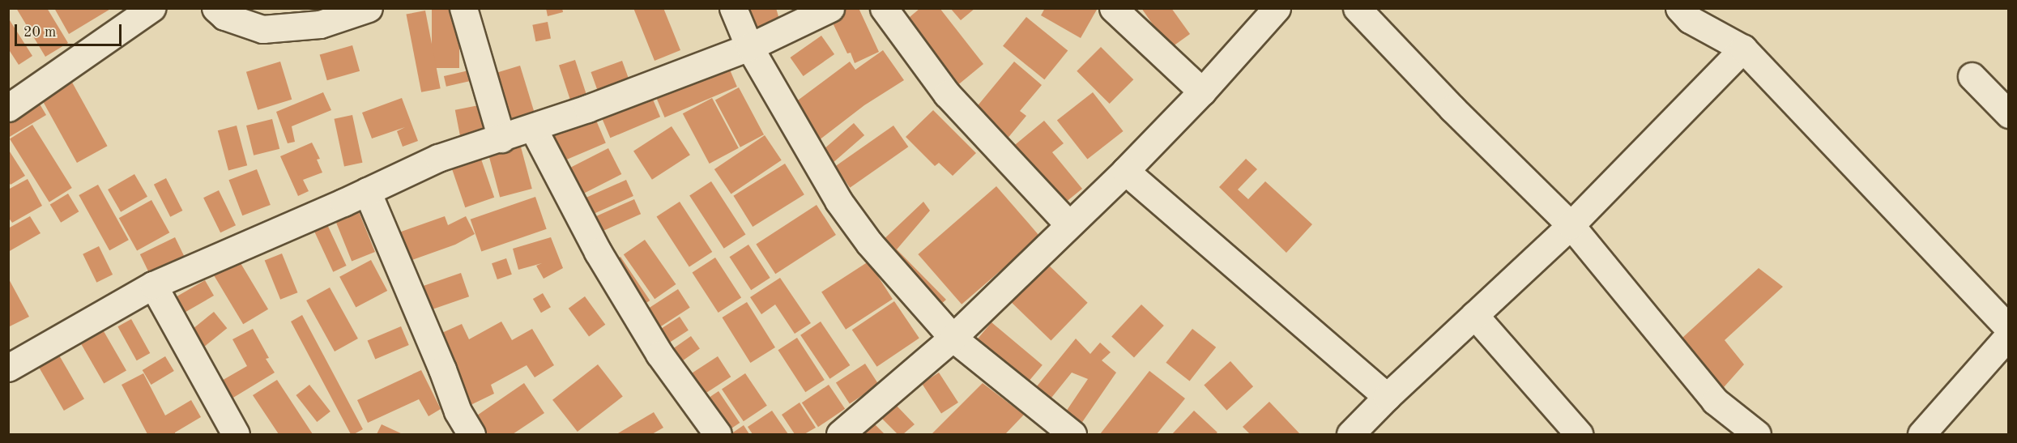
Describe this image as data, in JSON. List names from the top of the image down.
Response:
{
  "scale_bar": "20 m"
}
